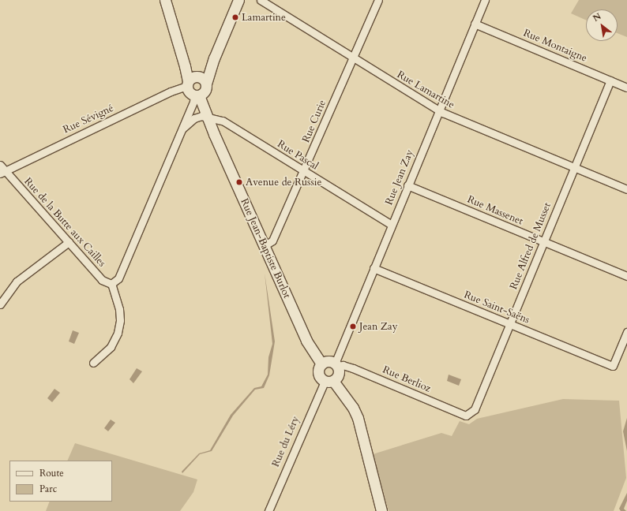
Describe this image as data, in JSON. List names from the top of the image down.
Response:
{
  "streets": {
    "street": [
      "Rue Montaigne",
      "Rue Lamartine",
      "Rue Sévigné",
      "Rue Curie",
      "Rue Pascal",
      "Rue Jean Zay",
      "Rue Massenet",
      "Rue de la Butte aux Cailles",
      "Rue Alfred de Musset",
      "Rue Jean-Baptiste Burlot",
      "Rue Saint-Saëns",
      "Rue Berlioz",
      "Rue du Léry"
    ]
  },
  "crossings": [
    ["Rue Montaigne", "Rue Jean Zay"],
    ["Rue Montaigne", "Rue Alfred de Musset"],
    ["Rue Lamartine", "Rue Curie"],
    ["Rue Lamartine", "Rue Jean Zay"],
    ["Rue Lamartine", "Rue Alfred de Musset"],
    ["Rue Sévigné", "Rue de la Butte aux Cailles"],
    ["Rue Curie", "Rue Pascal"],
    ["Rue Curie", "Rue Jean-Baptiste Burlot"],
    ["Rue Pascal", "Rue Jean Zay"],
    ["Rue Pascal", "Rue Jean-Baptiste Burlot"],
    ["Rue Jean Zay", "Rue Massenet"],
    ["Rue Jean Zay", "Rue Jean-Baptiste Burlot"],
    ["Rue Jean Zay", "Rue Saint-Saëns"],
    ["Rue Jean Zay", "Rue Berlioz"],
    ["Rue Jean Zay", "Rue du Léry"],
    ["Rue Massenet", "Rue Alfred de Musset"],
    ["Rue Alfred de Musset", "Rue Saint-Saëns"],
    ["Rue Alfred de Musset", "Rue Berlioz"],
    ["Rue Jean-Baptiste Burlot", "Rue Berlioz"],
    ["Rue Jean-Baptiste Burlot", "Rue du Léry"],
    ["Rue Berlioz", "Rue du Léry"]
  ],
  "places": ["Lamartine", "Avenue de Russie", "Jean Zay"],
  "legend": ["Route", "Parc"],
  "north": "top left"
}
